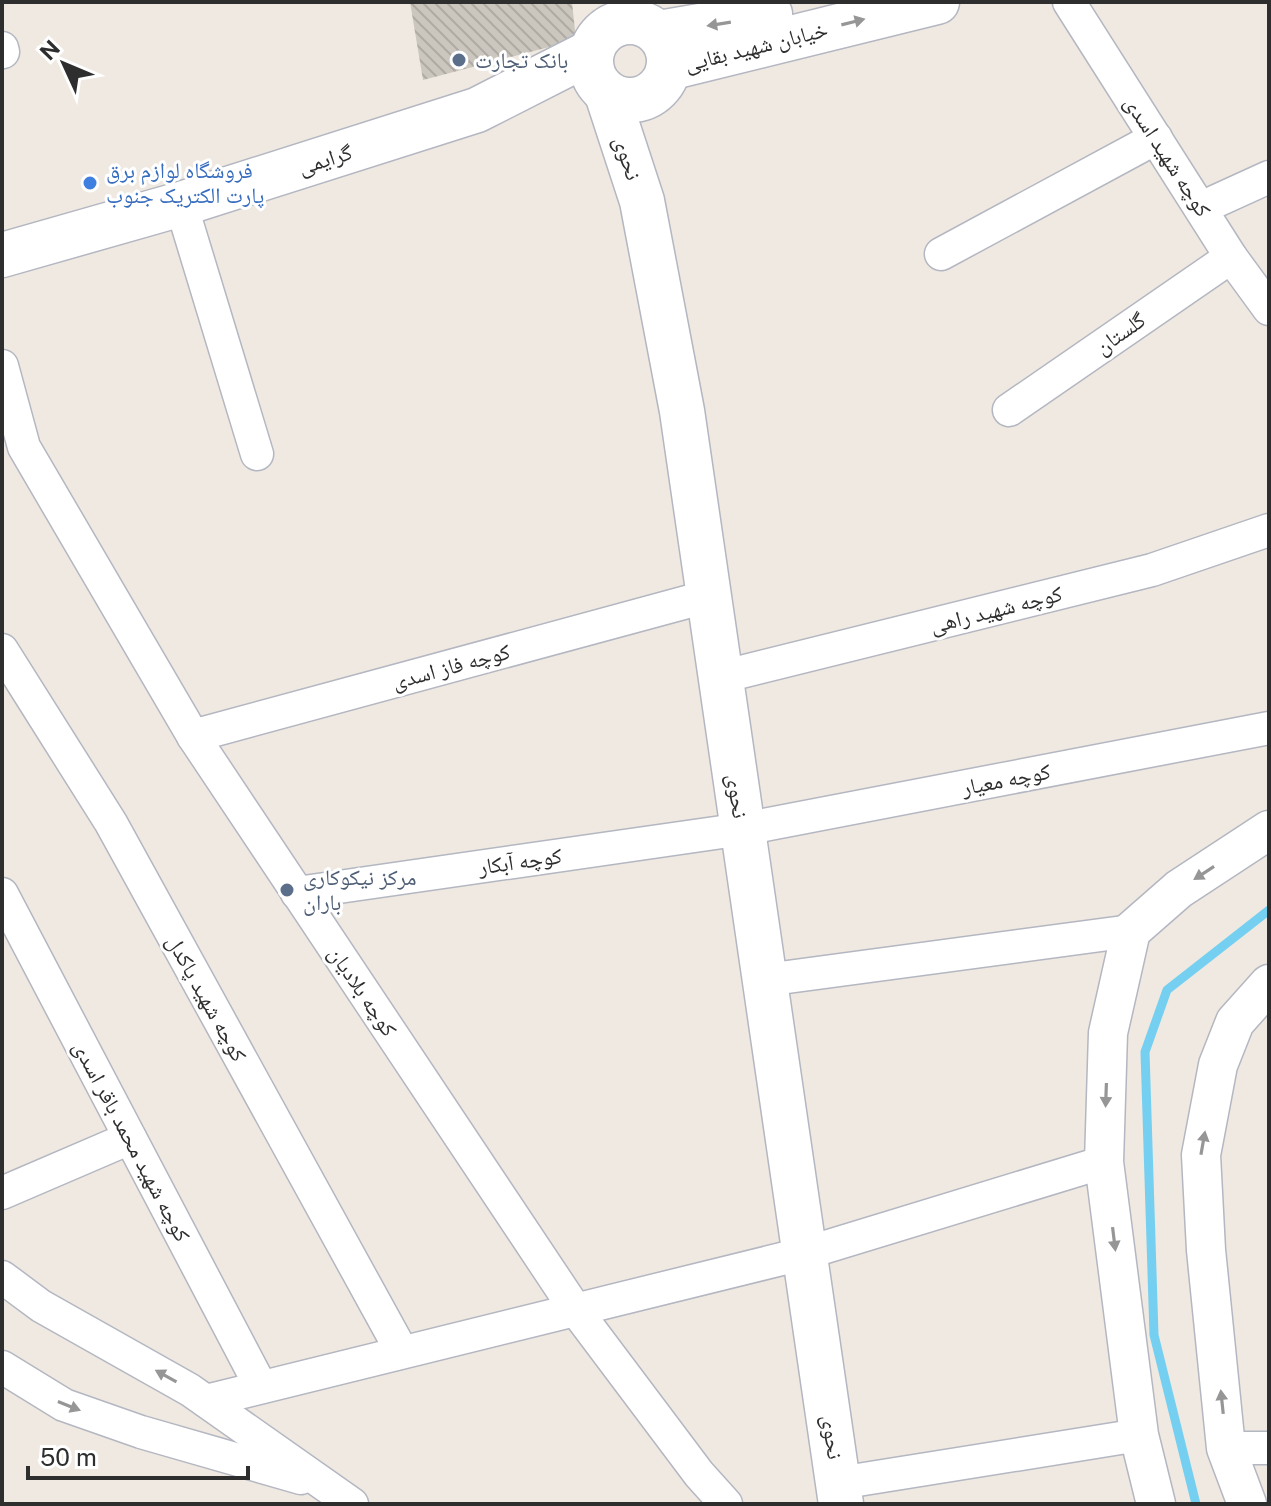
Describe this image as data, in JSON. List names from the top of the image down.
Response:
{
  "streets": {
    "main road": ["خیابان شهید بقایی", "نحوی", "گرایمی"],
    "street": [
      "کوچه شهید اسدی",
      "گلستان",
      "کوچه شهید راهی",
      "کوچه فاز اسدی",
      "کوچه معیار",
      "کوچه آبکار",
      "کوچه بلادیان",
      "کوچه شهید پاکدل",
      "کوچه شهید محمد باقر اسدی"
    ]
  },
  "crossings": [
    ["خیابان شهید بقایی", "نحوی"],
    ["خیابان شهید بقایی", "گرایمی"],
    ["کوچه شهید اسدی", "گلستان"],
    ["نحوی", "گرایمی"],
    ["نحوی", "کوچه شهید راهی"],
    ["نحوی", "کوچه فاز اسدی"],
    ["نحوی", "کوچه معیار"],
    ["نحوی", "کوچه آبکار"],
    ["کوچه فاز اسدی", "کوچه بلادیان"],
    ["کوچه معیار", "کوچه آبکار"],
    ["کوچه آبکار", "کوچه بلادیان"]
  ],
  "places": ["بانک تجارت", "فروشگاه لوازم برق پارت الکتریک جنوب", "مرکز نیکوکاری باران"],
  "scale_bar": "50 m",
  "north": "top left"
}
